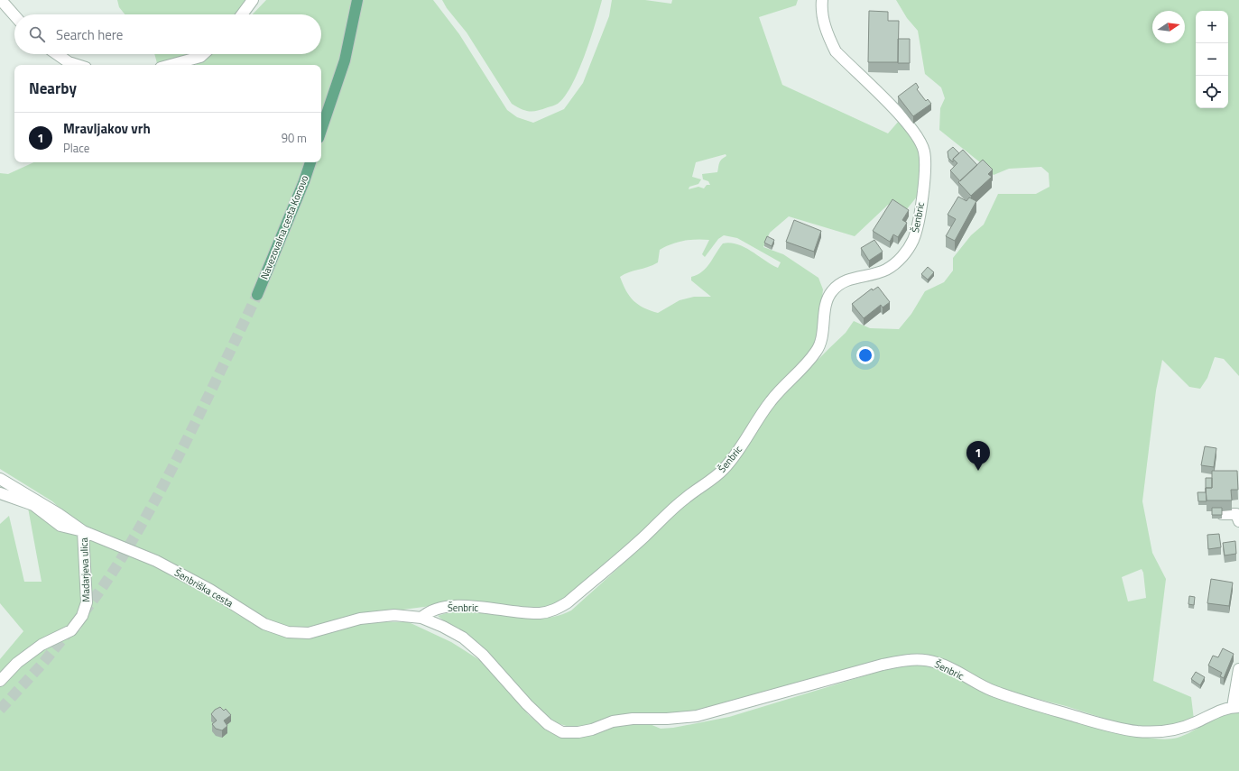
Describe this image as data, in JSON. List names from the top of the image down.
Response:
{
  "streets": {
    "main road": ["Navezovalna cesta Konovo"],
    "street": ["Šenbric", "Madarjeva ulica", "Šenbriška cesta"]
  },
  "crossings": [
    ["Šenbric", "Šenbriška cesta"],
    ["Madarjeva ulica", "Šenbriška cesta"]
  ],
  "north": "right",
  "page": {
    "map_buttons": ["+", "−"],
    "search": "Search here",
    "heading": "Nearby",
    "list": [
      {
        "mark": "1",
        "name": "Mravljakov vrh",
        "note": "Place",
        "value": "90 m"
      }
    ],
    "pins": "1"
  }
}
